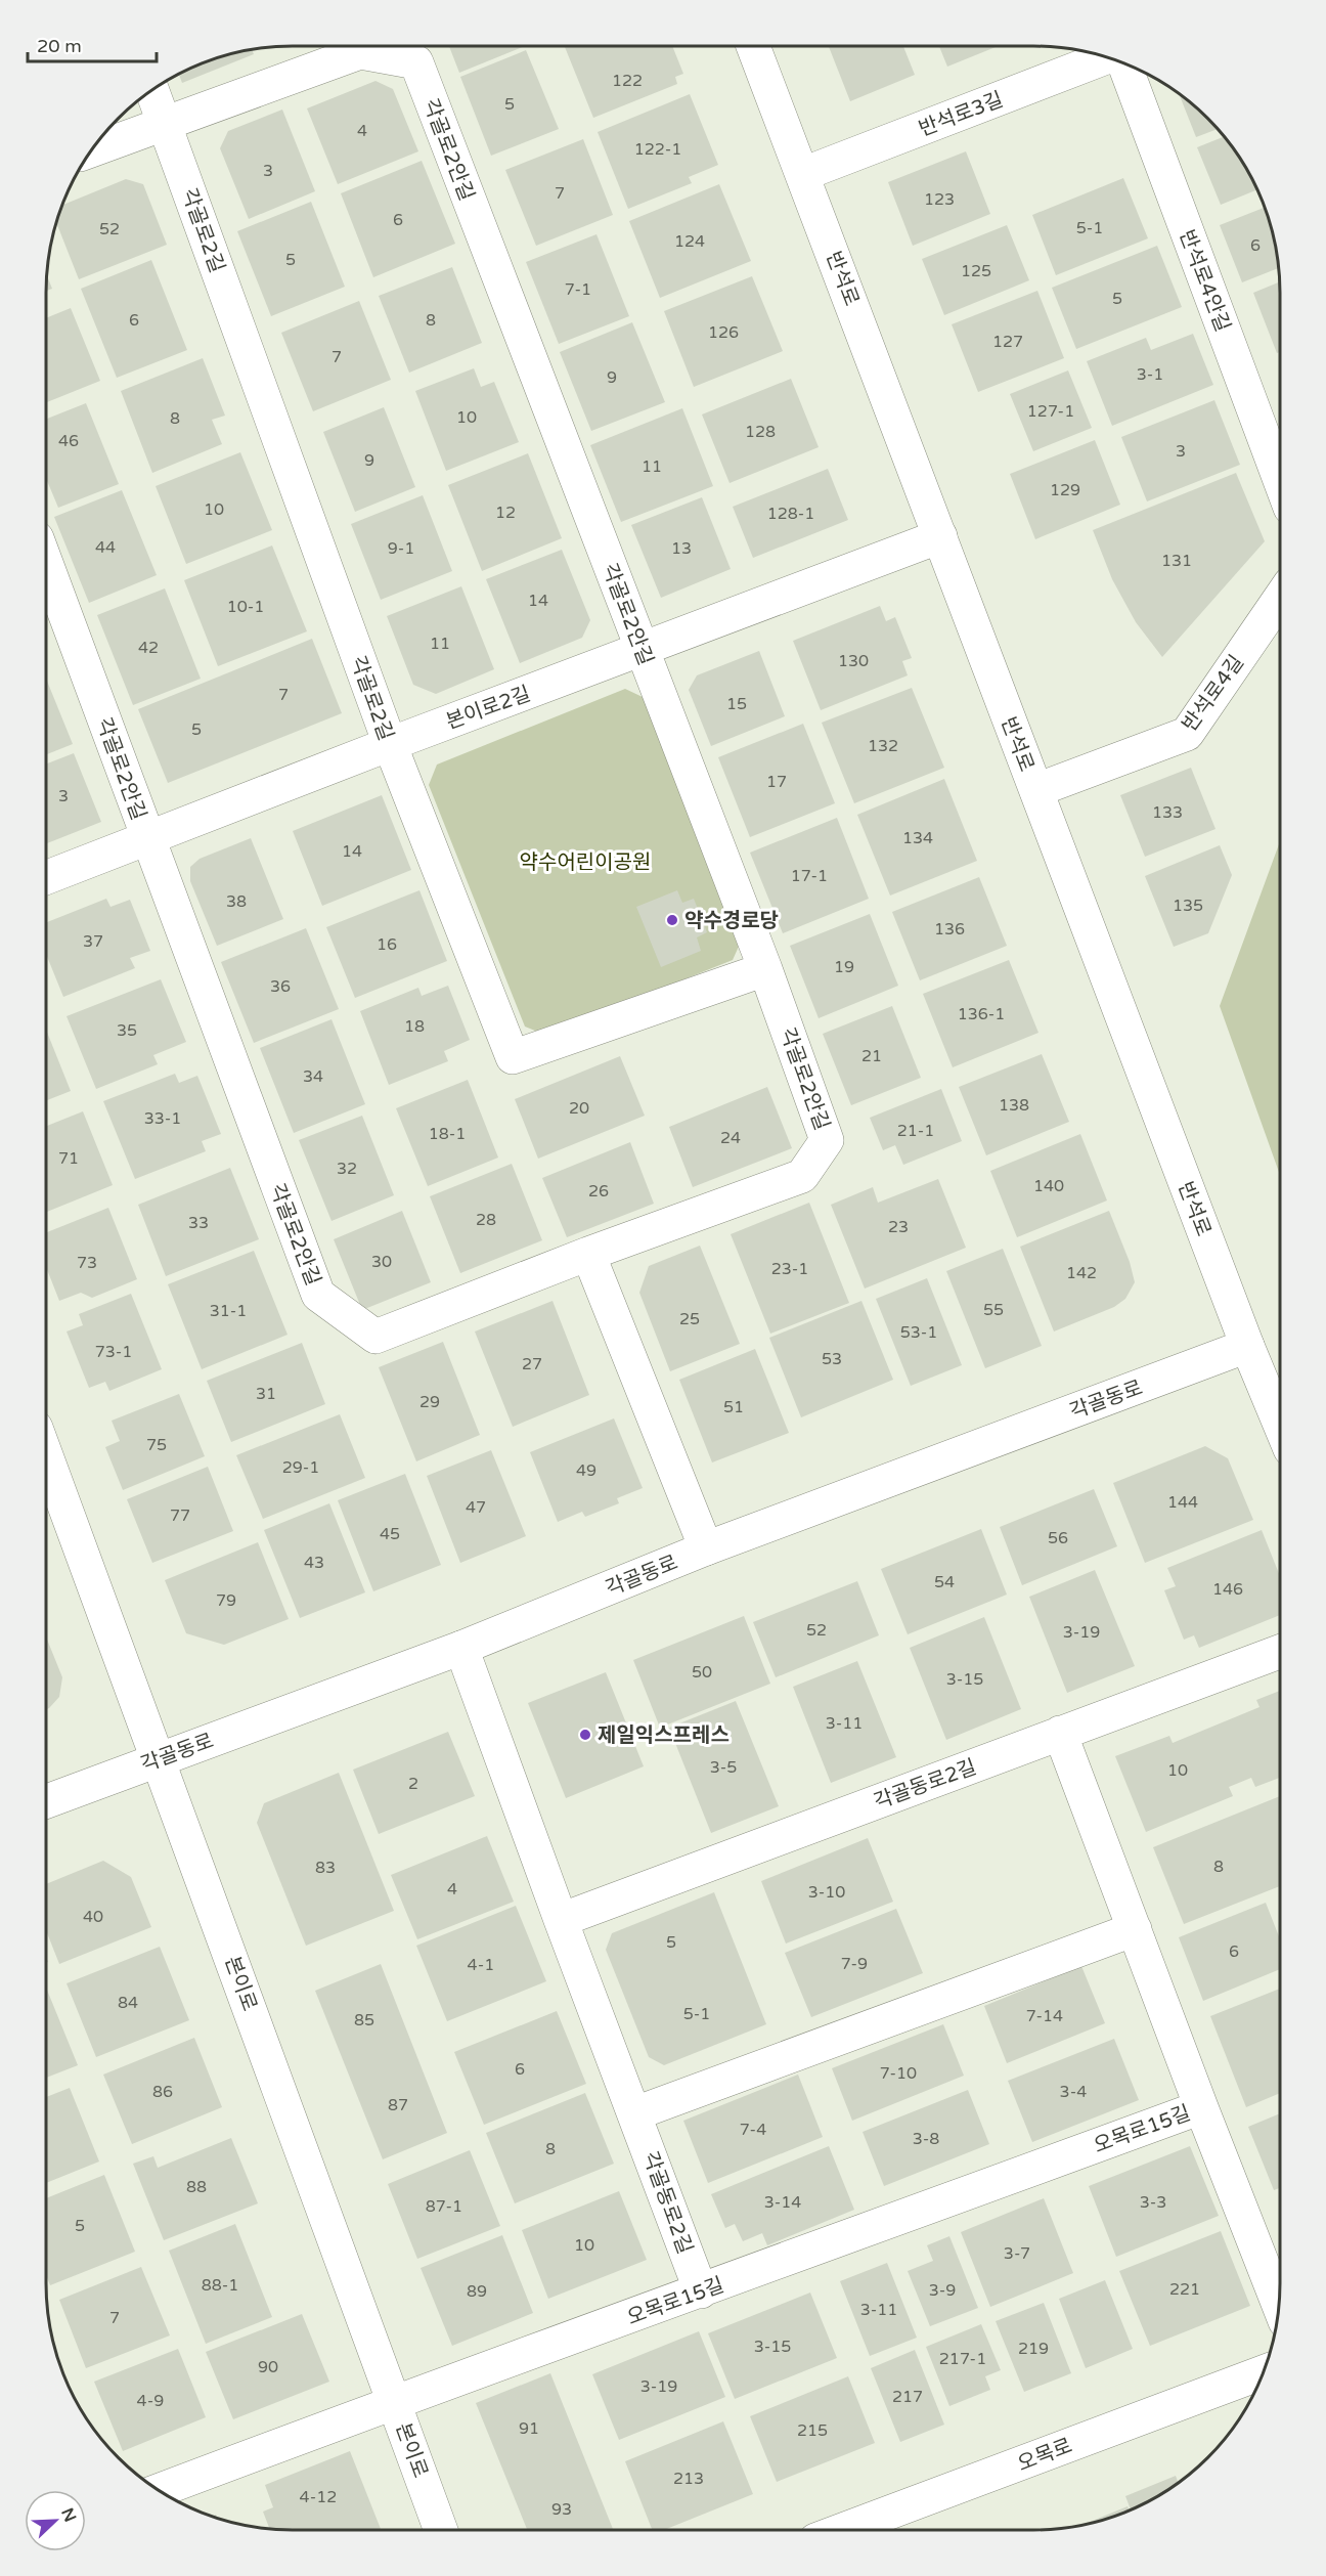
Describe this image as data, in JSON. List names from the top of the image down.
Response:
{
  "streets": {
    "street": [
      "반석로3길",
      "각골로2안길",
      "각골로2길",
      "반석로",
      "반석로4안길",
      "반석로4길",
      "본이로2길",
      "각골동로",
      "각골동로2길",
      "본이로",
      "오목로15길",
      "오목로"
    ]
  },
  "crossings": [
    ["반석로3길", "반석로"],
    ["각골로2안길", "각골로2길"],
    ["각골로2안길", "본이로2길"],
    ["각골로2길", "본이로2길"],
    ["반석로", "반석로4길"],
    ["반석로", "본이로2길"],
    ["반석로", "각골동로"],
    ["각골동로", "각골동로2길"],
    ["각골동로", "본이로"],
    ["각골동로2길", "오목로15길"],
    ["본이로", "오목로15길"]
  ],
  "parks": ["약수어린이공원"],
  "places": ["약수경로당", "제일익스프레스"],
  "house_numbers": [
    "122",
    "5",
    "4",
    "122-1",
    "3",
    "7",
    "123",
    "6",
    "5-1",
    "52",
    "124",
    "6",
    "5",
    "125",
    "7-1",
    "5",
    "6",
    "8",
    "126",
    "127",
    "7",
    "3-1",
    "9",
    "127-1",
    "10",
    "8",
    "128",
    "46",
    "3",
    "9",
    "11",
    "129",
    "10",
    "12",
    "128-1",
    "44",
    "9-1",
    "13",
    "131",
    "14",
    "10-1",
    "11",
    "42",
    "130",
    "7",
    "15",
    "5",
    "132",
    "17",
    "3",
    "133",
    "134",
    "14",
    "17-1",
    "38",
    "135",
    "136",
    "37",
    "16",
    "19",
    "36",
    "136-1",
    "18",
    "35",
    "21",
    "34",
    "138",
    "20",
    "33-1",
    "21-1",
    "18-1",
    "24",
    "71",
    "32",
    "140",
    "26",
    "28",
    "33",
    "23",
    "30",
    "73",
    "23-1",
    "142",
    "55",
    "31-1",
    "25",
    "53-1",
    "73-1",
    "53",
    "27",
    "31",
    "29",
    "51",
    "75",
    "29-1",
    "49",
    "144",
    "47",
    "77",
    "45",
    "56",
    "43",
    "54",
    "146",
    "79",
    "52",
    "3-19",
    "50",
    "3-15",
    "3-11",
    "3-5",
    "10",
    "2",
    "8",
    "83",
    "4",
    "3-10",
    "40",
    "5",
    "6",
    "7-9",
    "4-1",
    "84",
    "5-1",
    "7-14",
    "85",
    "6",
    "7-10",
    "86",
    "3-4",
    "87",
    "7-4",
    "3-8",
    "8",
    "88",
    "3-14",
    "3-3",
    "87-1",
    "5",
    "10",
    "3-7",
    "88-1",
    "221",
    "3-9",
    "89",
    "3-11",
    "7",
    "3-15",
    "219",
    "217-1",
    "90",
    "3-19",
    "217",
    "4-9",
    "91",
    "215",
    "213",
    "4-12",
    "93"
  ],
  "scale_bar": "20 m",
  "north": "top right"
}
